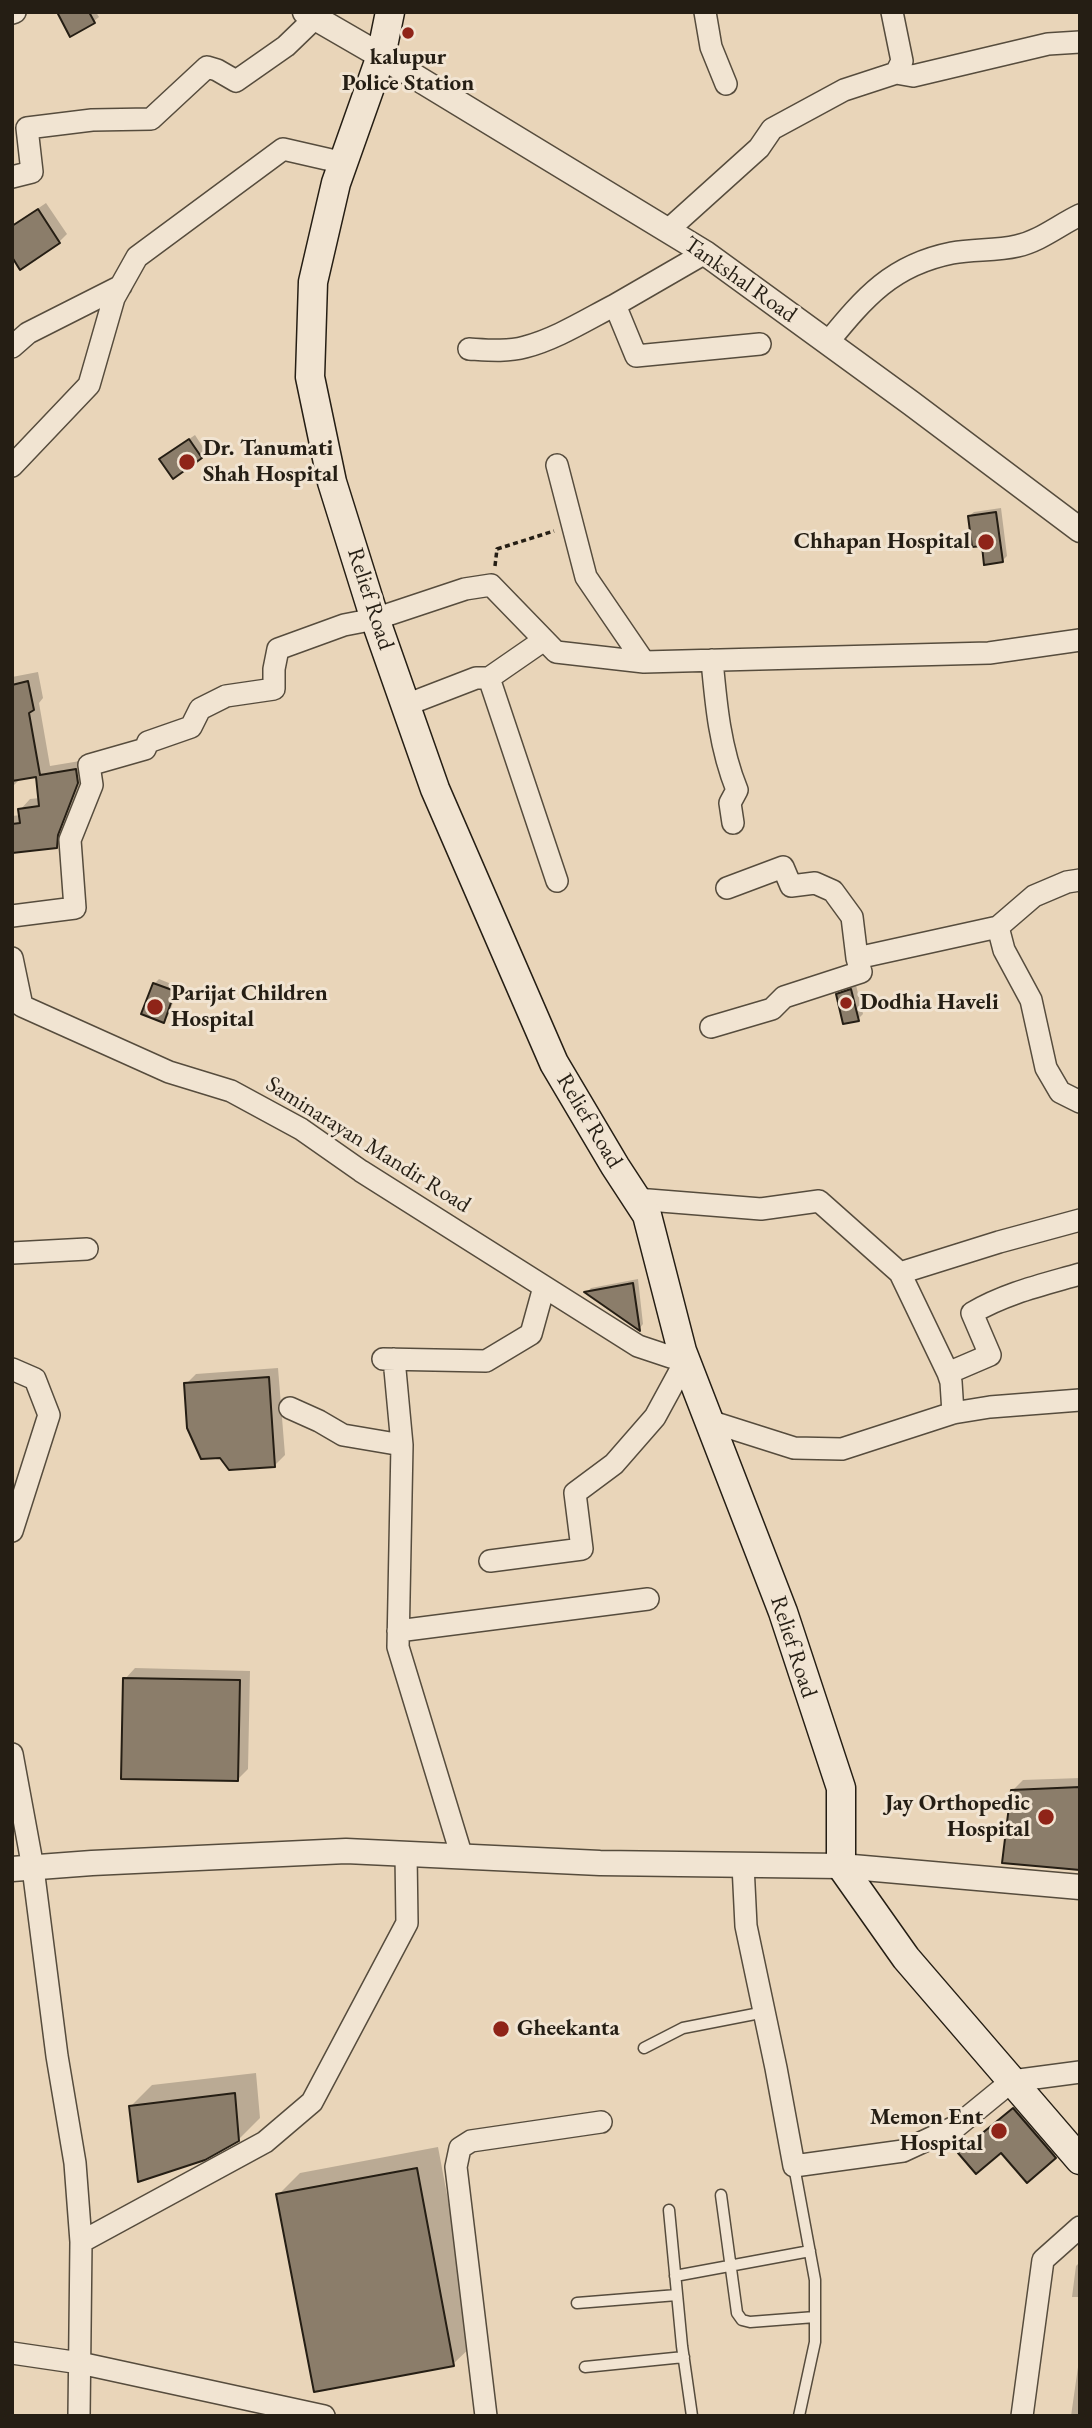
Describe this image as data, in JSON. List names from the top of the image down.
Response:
{
  "streets": {
    "main road": ["Relief Road"],
    "street": ["Tankshal Road", "Saminarayan Mandir Road"]
  },
  "crossings": [
    ["Tankshal Road", "Relief Road"],
    ["Relief Road", "Saminarayan Mandir Road"]
  ],
  "places": [
    "kalupur Police Station",
    "Dr. Tanumati Shah Hospital",
    "Chhapan Hospital",
    "Dodhia Haveli",
    "Parijat Children Hospital",
    "Jay Orthopedic Hospital",
    "Gheekanta",
    "Memon Ent Hospital"
  ]
}
